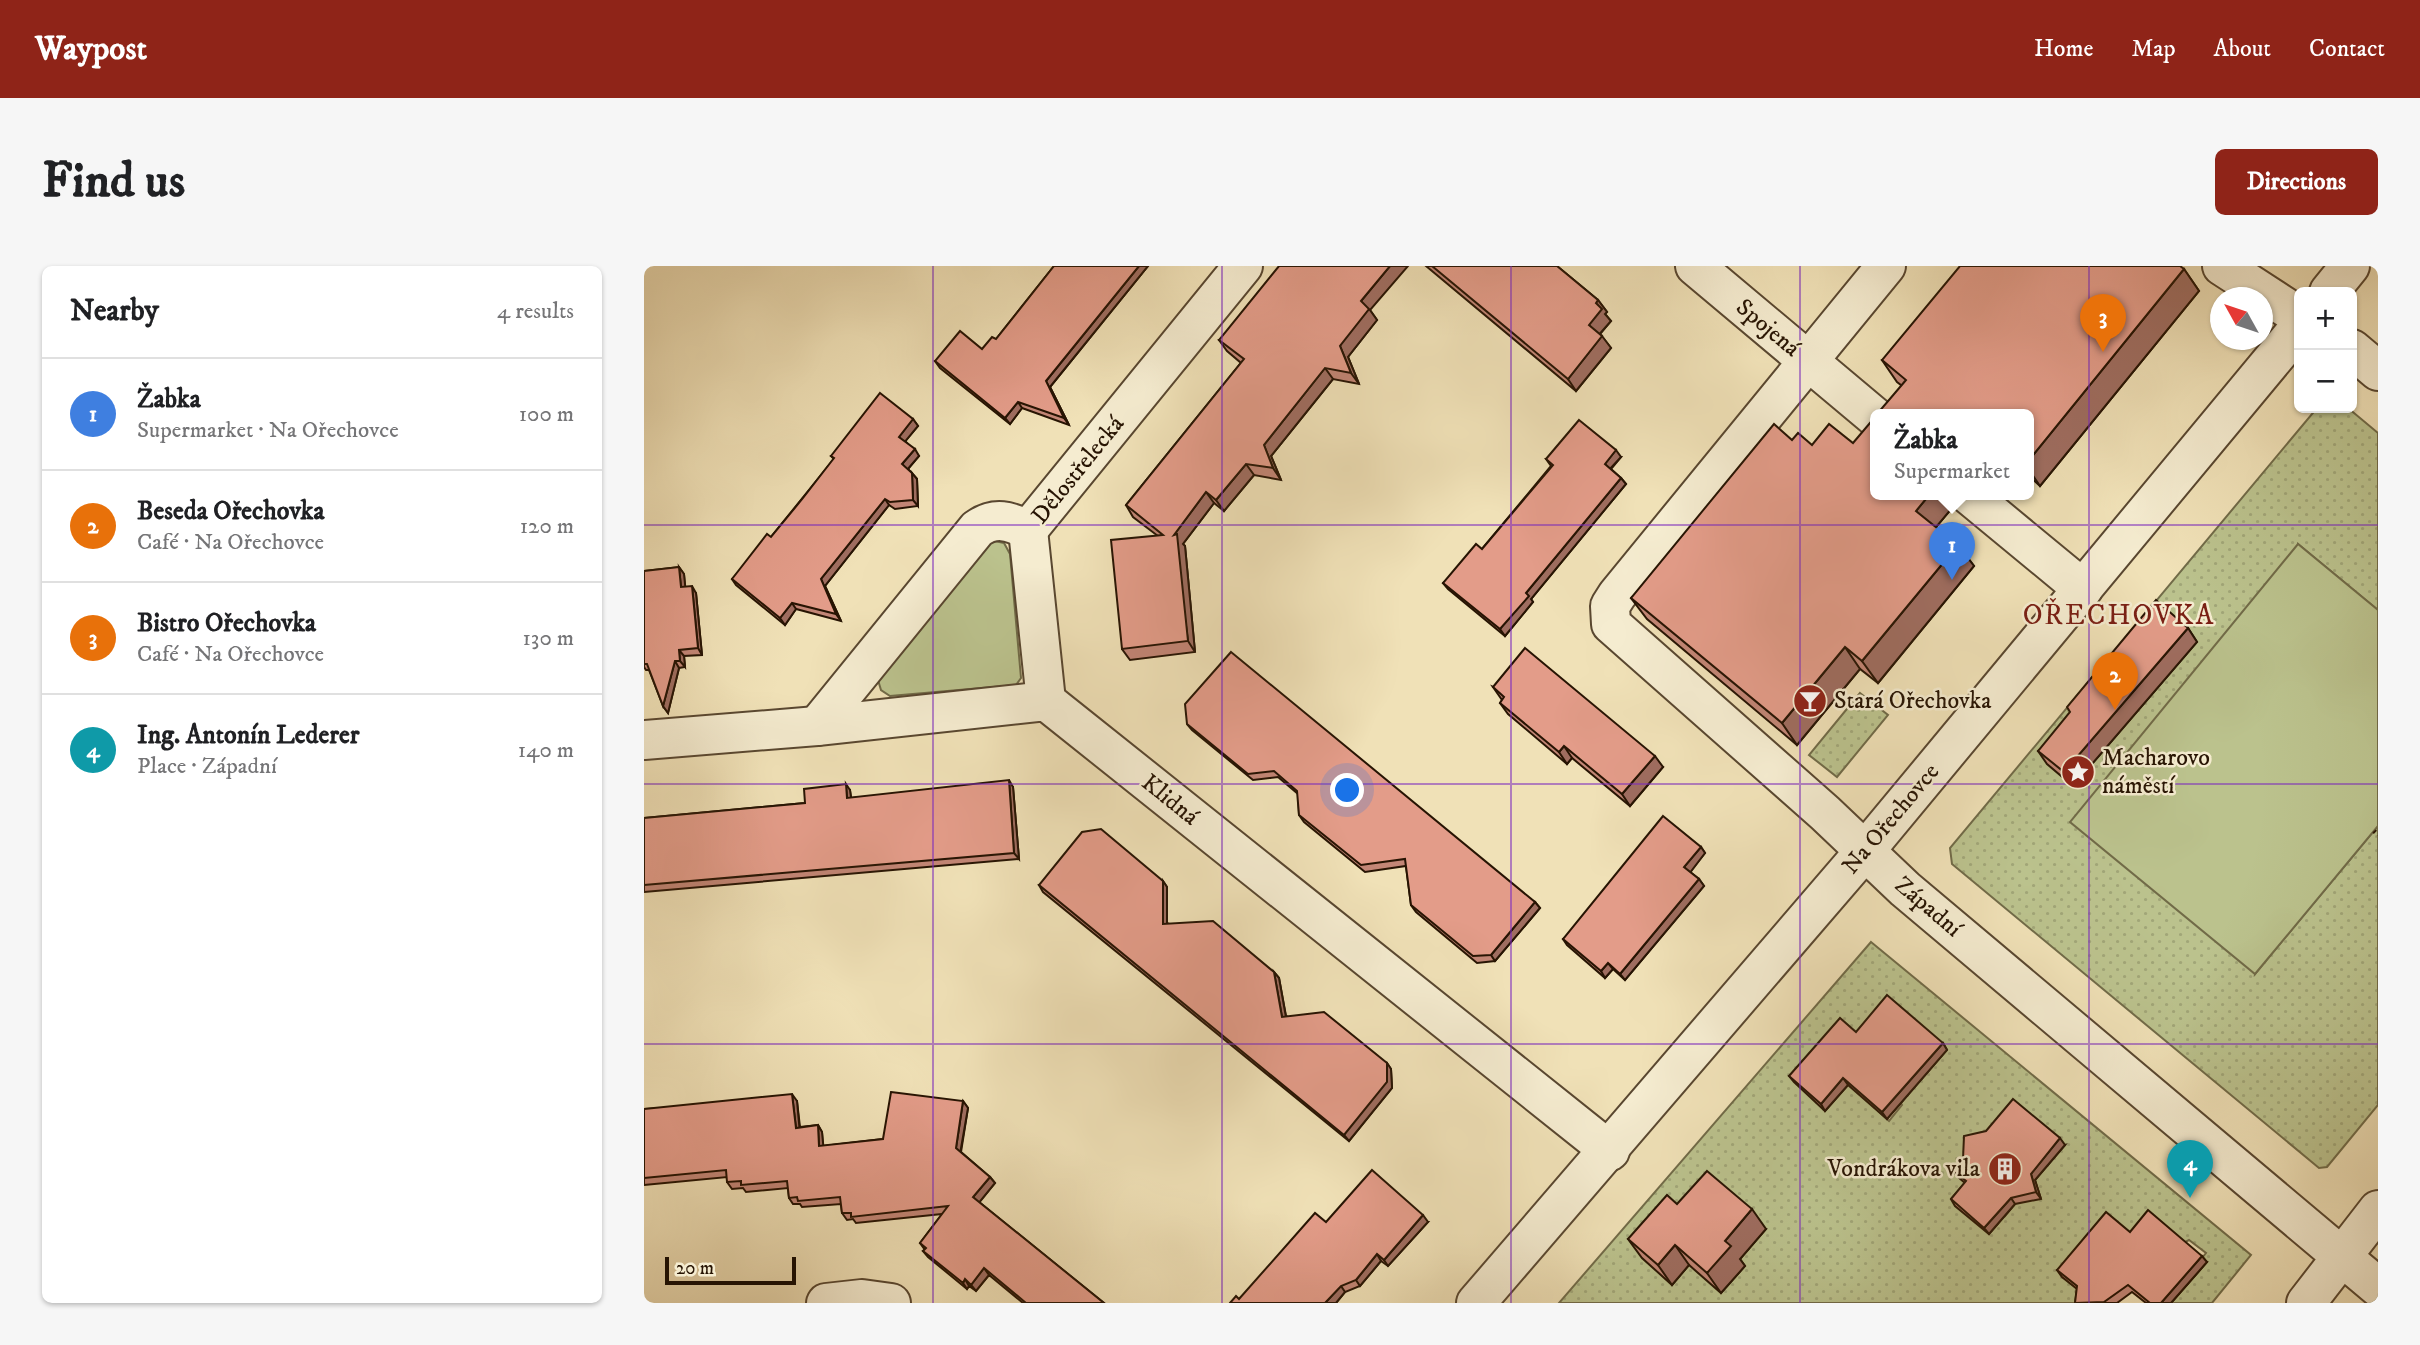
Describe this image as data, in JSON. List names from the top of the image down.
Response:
{
  "streets": {
    "street": [
      "Spojená",
      "Dělostřelecká",
      "Klidná",
      "Na Ořechovce",
      "Západní"
    ]
  },
  "crossings": [
    ["Spojená", "Západní"],
    ["Klidná", "Na Ořechovce"],
    ["Na Ořechovce", "Západní"]
  ],
  "districts": ["OŘECHOVKA"],
  "places": {
    "bar": ["Stará Ořechovka"],
    "place": ["Macharovo náměstí"],
    "building": ["Vondrákova vila"]
  },
  "scale_bar": "20 m",
  "north": "top left",
  "page": {
    "header": "Waypost",
    "nav": [
      "Home",
      "Map",
      "About",
      "Contact"
    ],
    "buttons": "Directions",
    "title": "Find us",
    "heading": ["Nearby", "4 results"],
    "map_buttons": ["+", "−"],
    "pins": [
      "3",
      "1",
      "2",
      "4"
    ],
    "list": [
      {
        "mark": "1",
        "name": "Žabka",
        "note": "Supermarket · Na Ořechovce",
        "value": "100 m"
      },
      {
        "mark": "2",
        "name": "Beseda Ořechovka",
        "note": "Café · Na Ořechovce",
        "value": "120 m"
      },
      {
        "mark": "3",
        "name": "Bistro Ořechovka",
        "note": "Café · Na Ořechovce",
        "value": "130 m"
      },
      {
        "mark": "4",
        "name": "Ing. Antonín Lederer",
        "note": "Place · Západní",
        "value": "140 m"
      }
    ],
    "popup": ["Žabka", "Supermarket"],
    "scale": "20 m"
  }
}
